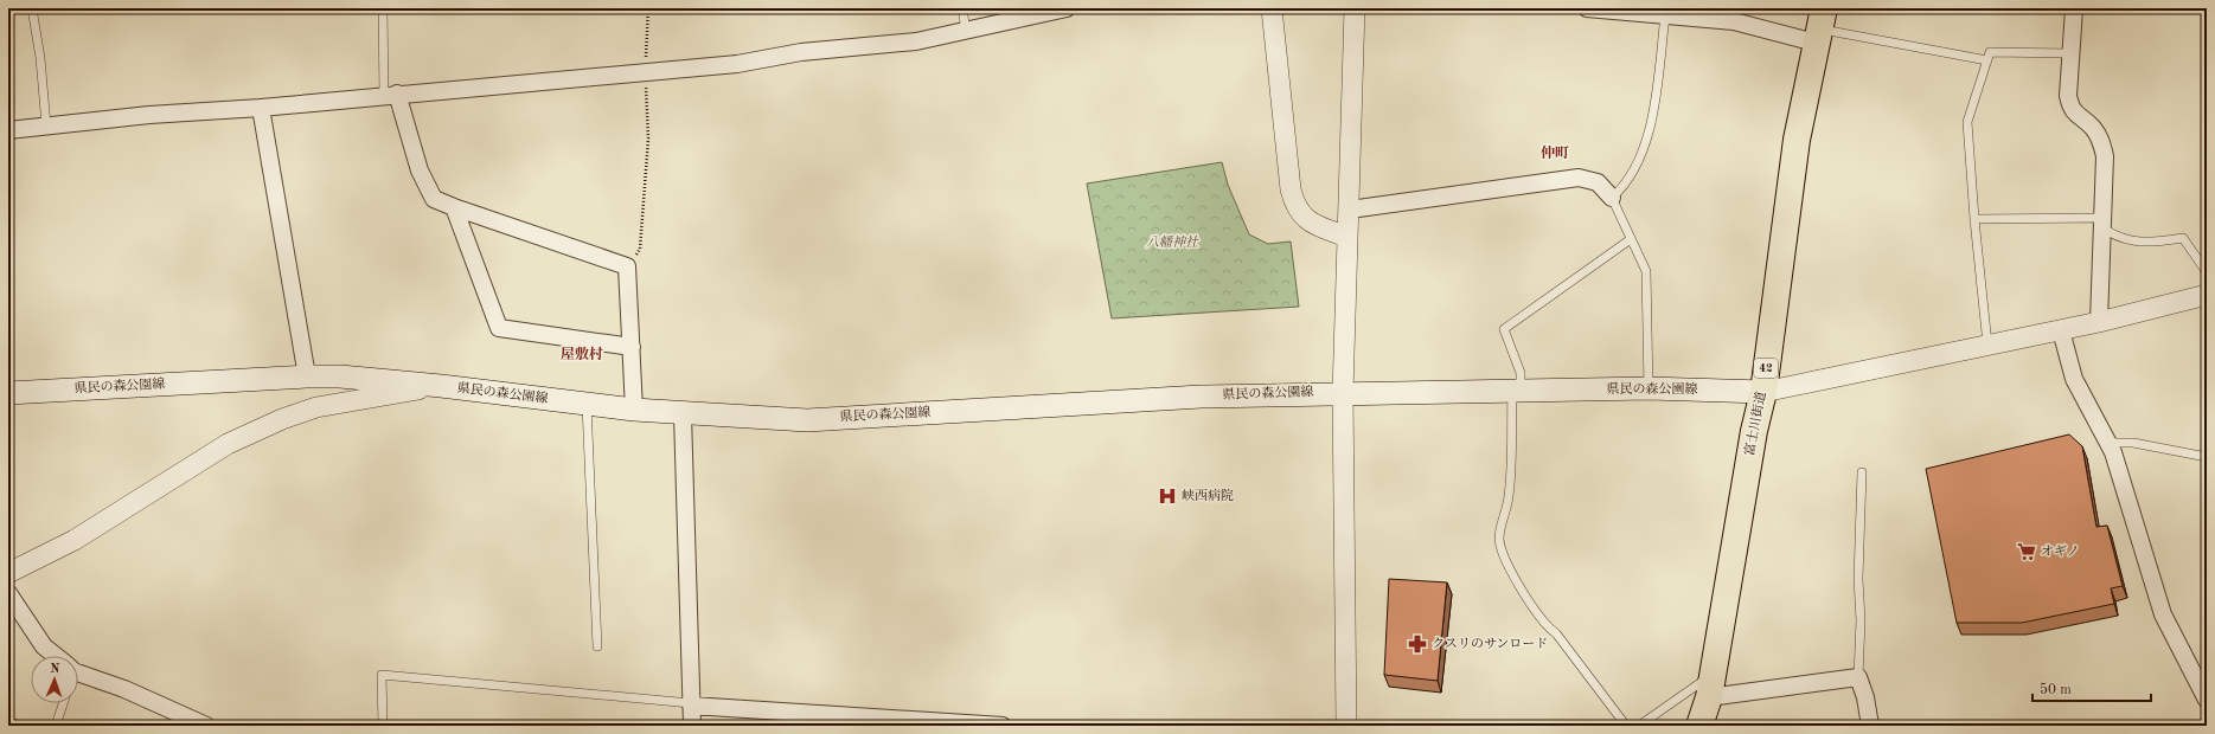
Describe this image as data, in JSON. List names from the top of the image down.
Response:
{
  "streets": {
    "main road": ["42", "県民の森公園線", "富士川街道"]
  },
  "crossings": [
    ["県民の森公園線", "富士川街道"]
  ],
  "districts": ["仲町", "屋敷村"],
  "parks": ["八幡神社"],
  "places": {
    "hospital": ["峡西病院"],
    "supermarket": ["オギノ"],
    "pharmacy": ["クスリのサンロード"]
  },
  "scale_bar": "50 m",
  "north": "top"
}
